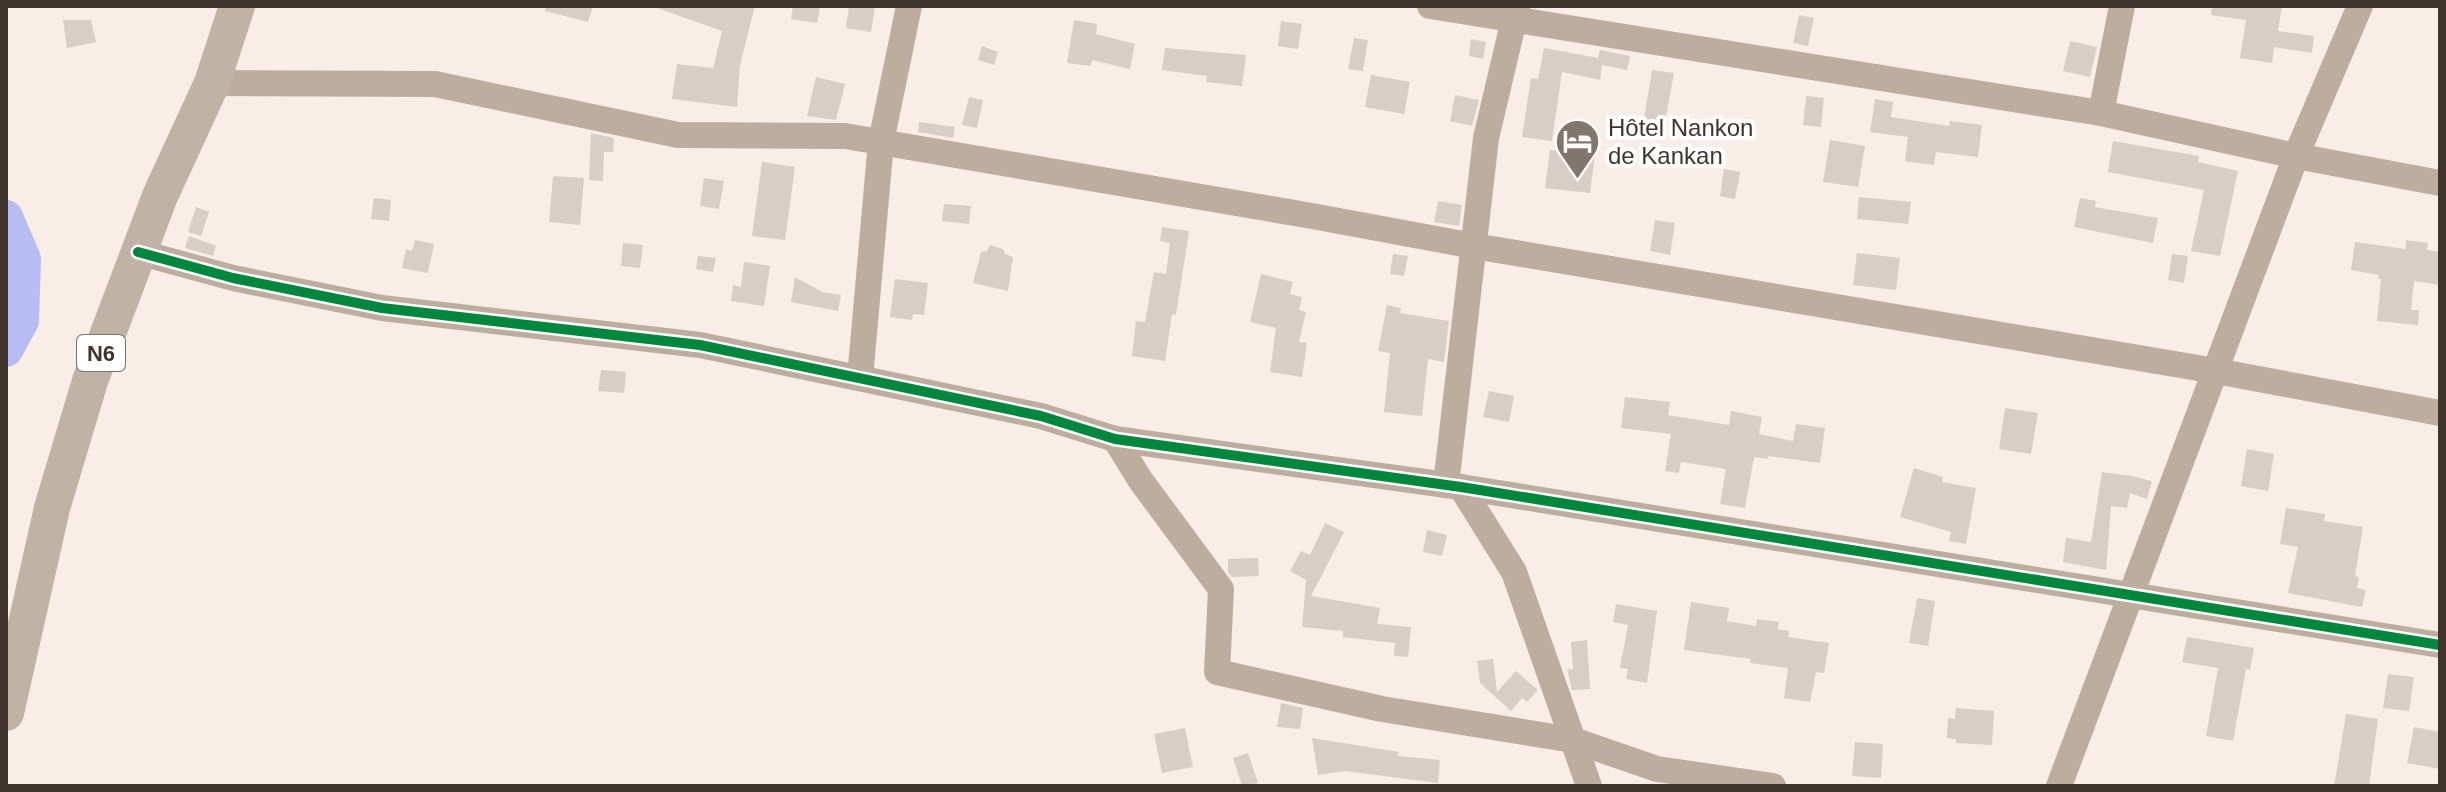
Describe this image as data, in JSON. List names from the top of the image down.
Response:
{
  "streets": {
    "highway": ["N6"]
  },
  "places": {
    "hotel": ["Hôtel Nankon de Kankan"]
  }
}
